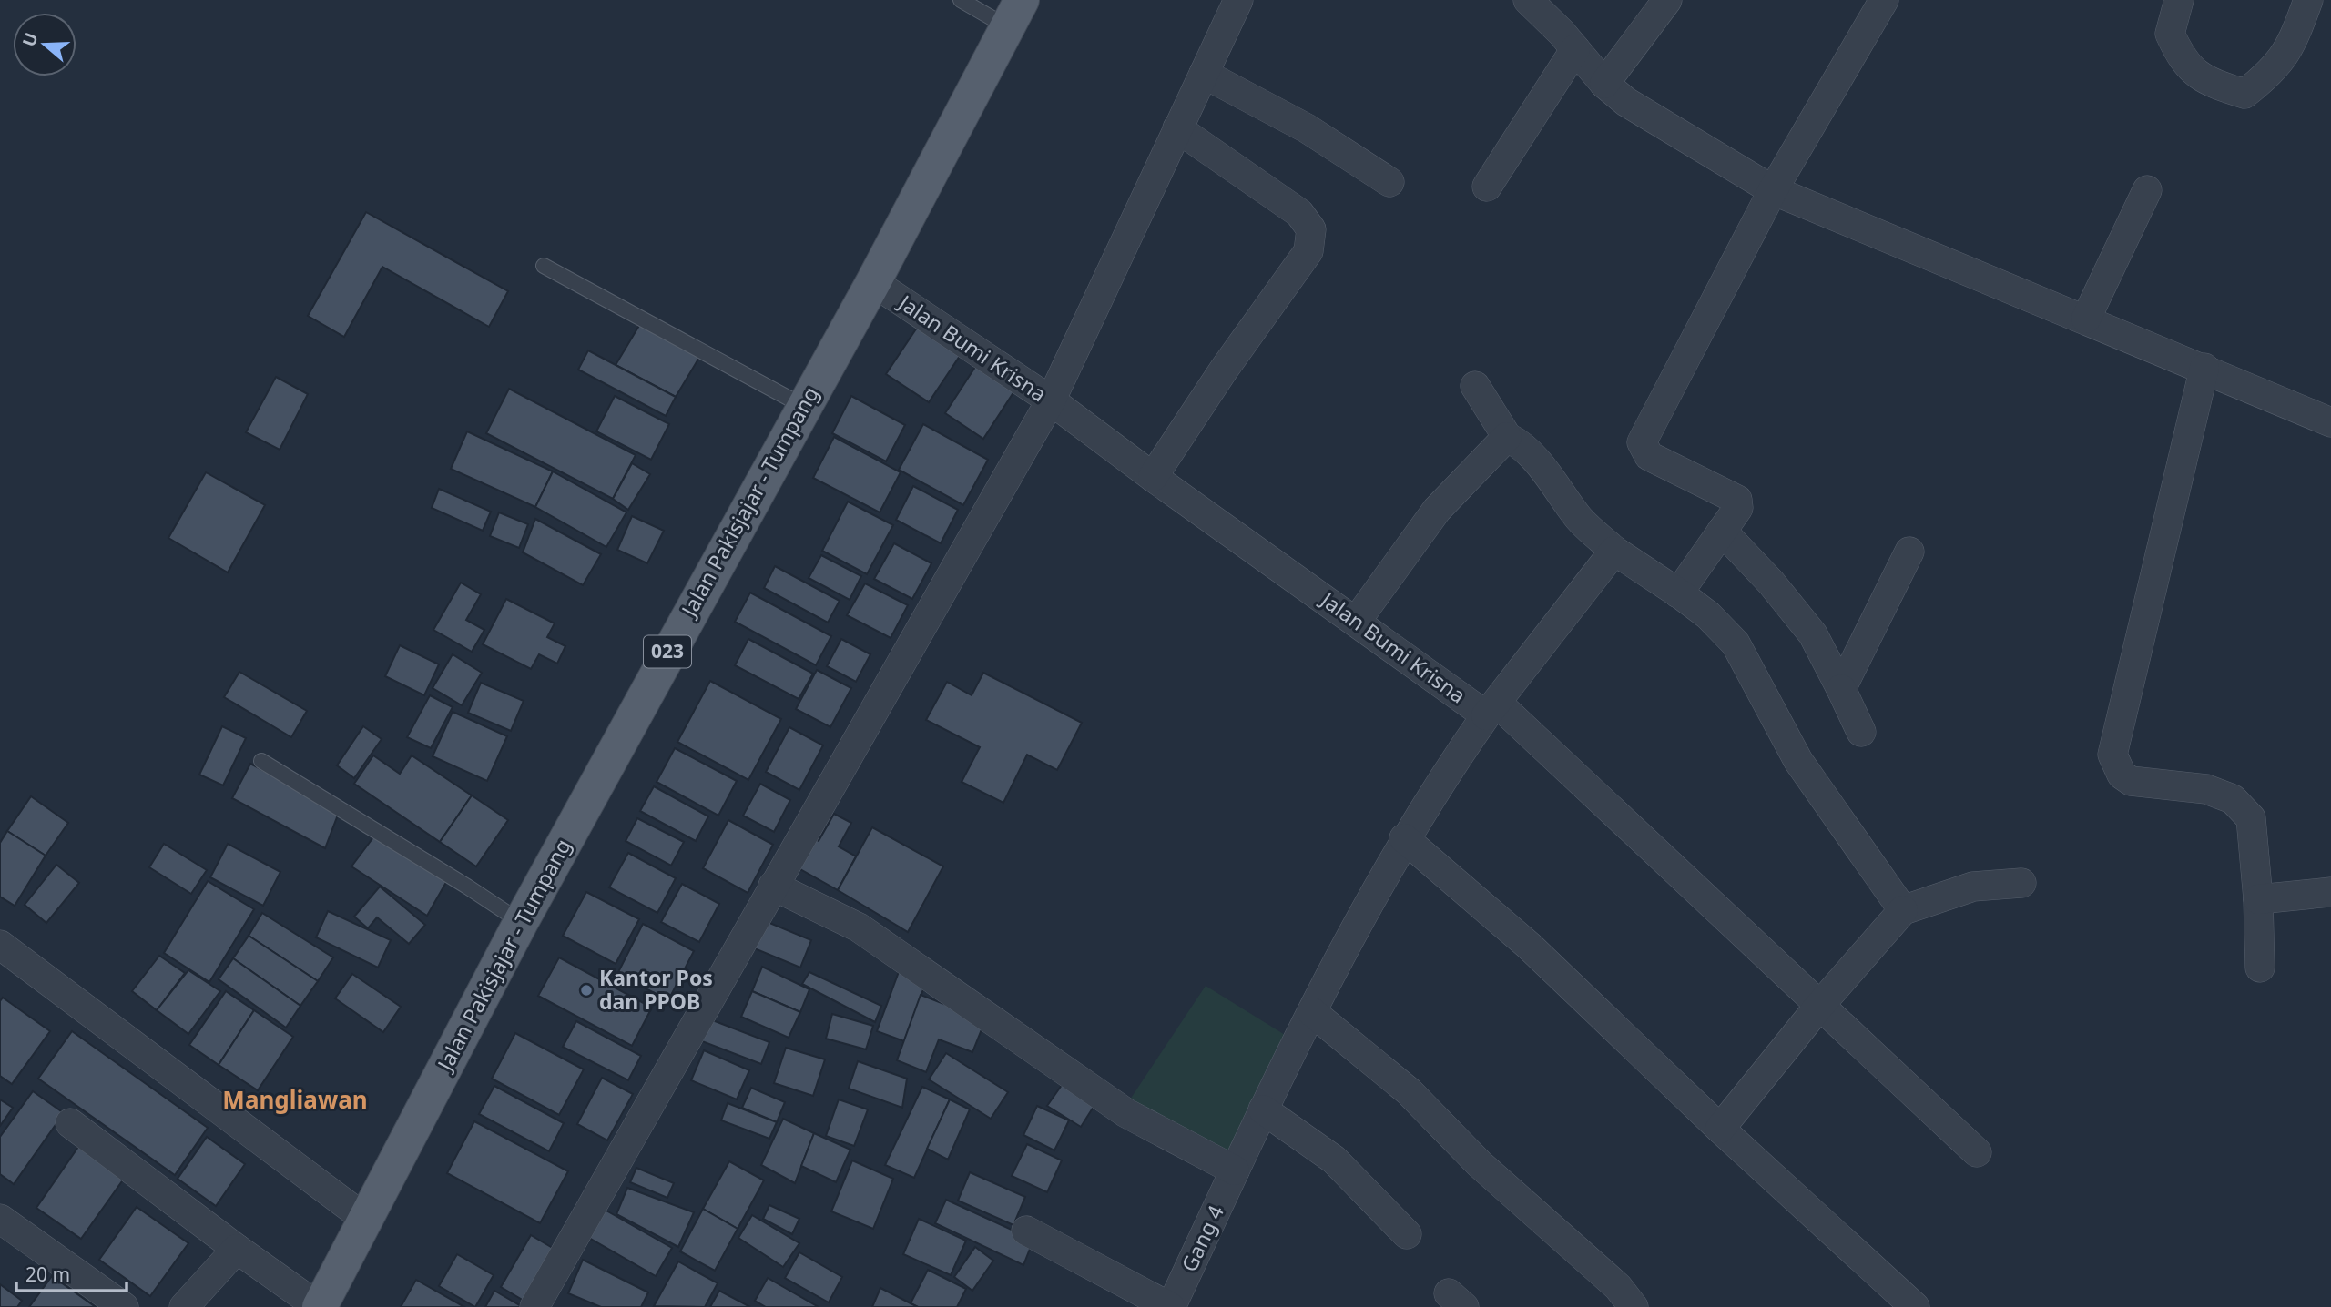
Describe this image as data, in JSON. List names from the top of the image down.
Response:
{
  "streets": {
    "main road": ["Jalan Pakisjajar - Tumpang", "023"],
    "street": ["Jalan Bumi Krisna", "Gang 4"]
  },
  "crossings": [
    ["Jalan Bumi Krisna", "Jalan Pakisjajar - Tumpang"],
    ["Jalan Bumi Krisna", "Gang 4"]
  ],
  "districts": ["Mangliawan"],
  "places": ["Kantor Pos dan PPOB"],
  "scale_bar": "20 m",
  "north": "left"
}
